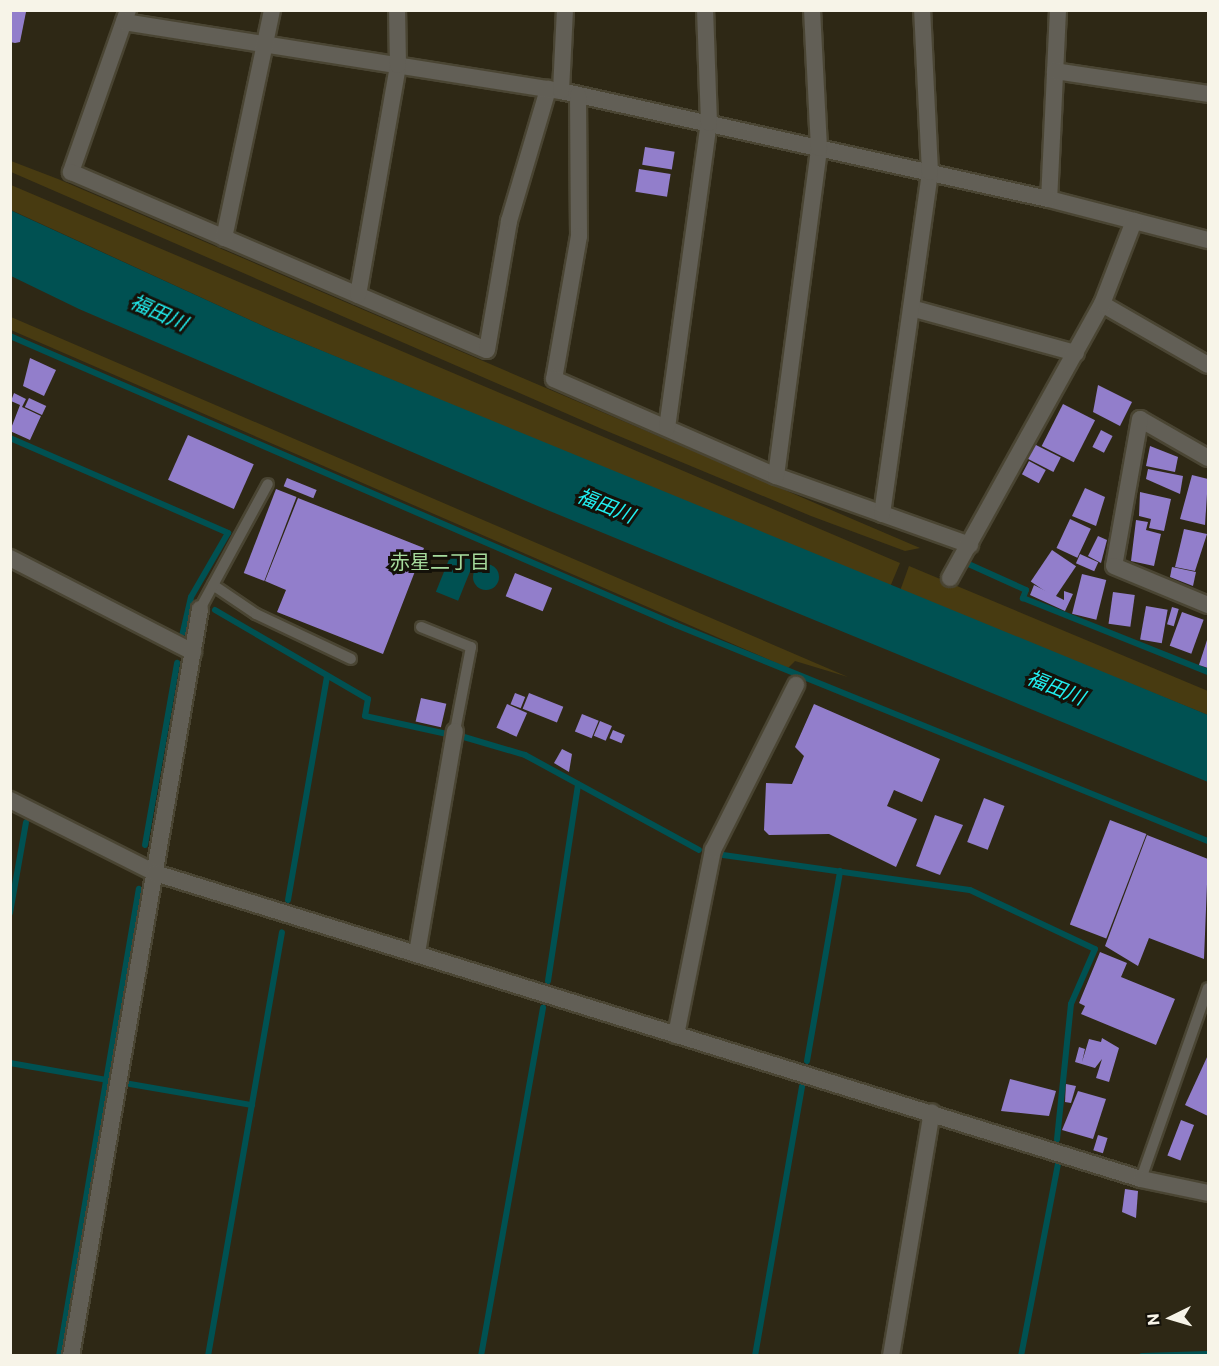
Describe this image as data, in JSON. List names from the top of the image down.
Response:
{
  "districts": ["赤星二丁目"],
  "water": ["福田川"],
  "north": "left"
}
